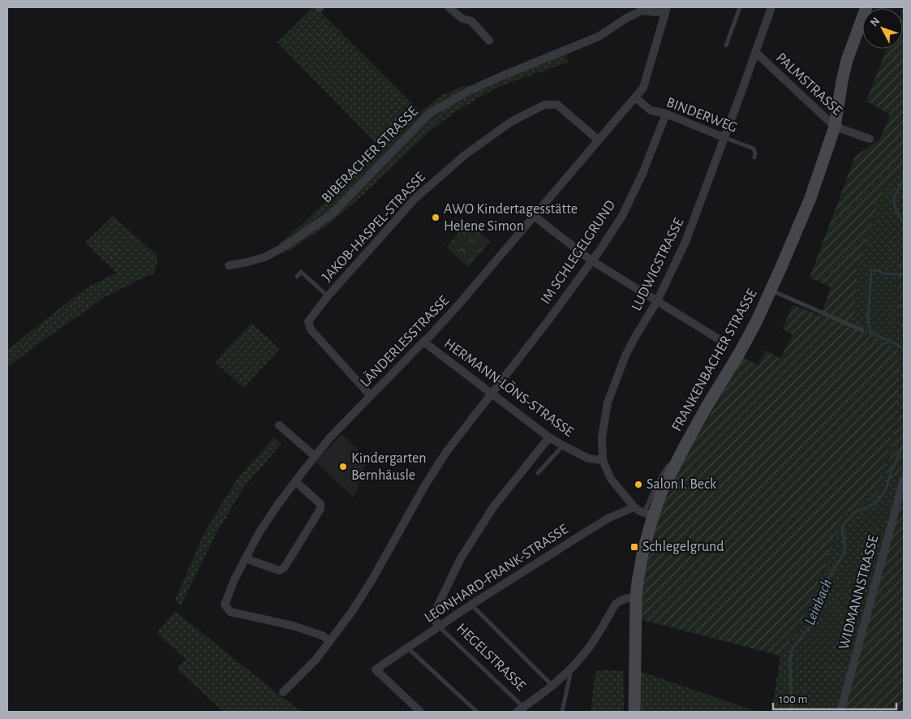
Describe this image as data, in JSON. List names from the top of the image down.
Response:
{
  "streets": {
    "main road": ["FRANKENBACHER STRASSE"],
    "street": [
      "PALMSTRASSE",
      "BINDERWEG",
      "BIBERACHER STRASSE",
      "JAKOB-HASPEL-STRASSE",
      "IM SCHLEGELGRUND",
      "LUDWIGSTRASSE",
      "LÄNDERLESSTRASSE",
      "HERMANN-LÖNS-STRASSE",
      "LEONHARD-FRANK-STRASSE",
      "WIDMANNSTRASSE",
      "HEGELSTRASSE"
    ]
  },
  "crossings": [
    ["PALMSTRASSE", "LUDWIGSTRASSE"],
    ["PALMSTRASSE", "FRANKENBACHER STRASSE"],
    ["BINDERWEG", "IM SCHLEGELGRUND"],
    ["BINDERWEG", "LUDWIGSTRASSE"],
    ["BINDERWEG", "LÄNDERLESSTRASSE"],
    ["BIBERACHER STRASSE", "LÄNDERLESSTRASSE"],
    ["JAKOB-HASPEL-STRASSE", "LÄNDERLESSTRASSE"],
    ["IM SCHLEGELGRUND", "LÄNDERLESSTRASSE"],
    ["IM SCHLEGELGRUND", "HERMANN-LÖNS-STRASSE"],
    ["LUDWIGSTRASSE", "FRANKENBACHER STRASSE"],
    ["LUDWIGSTRASSE", "HERMANN-LÖNS-STRASSE"],
    ["LUDWIGSTRASSE", "LEONHARD-FRANK-STRASSE"],
    ["LÄNDERLESSTRASSE", "HERMANN-LÖNS-STRASSE"],
    ["FRANKENBACHER STRASSE", "HEGELSTRASSE"],
    ["LEONHARD-FRANK-STRASSE", "HEGELSTRASSE"]
  ],
  "water": ["Leinbach"],
  "places": {
    "other": ["AWO Kindertagesstätte Helene Simon", "Kindergarten Bernhäusle", "Salon I. Beck"],
    "transit": ["Schlegelgrund"]
  },
  "scale_bar": "100 m",
  "north": "top left"
}
